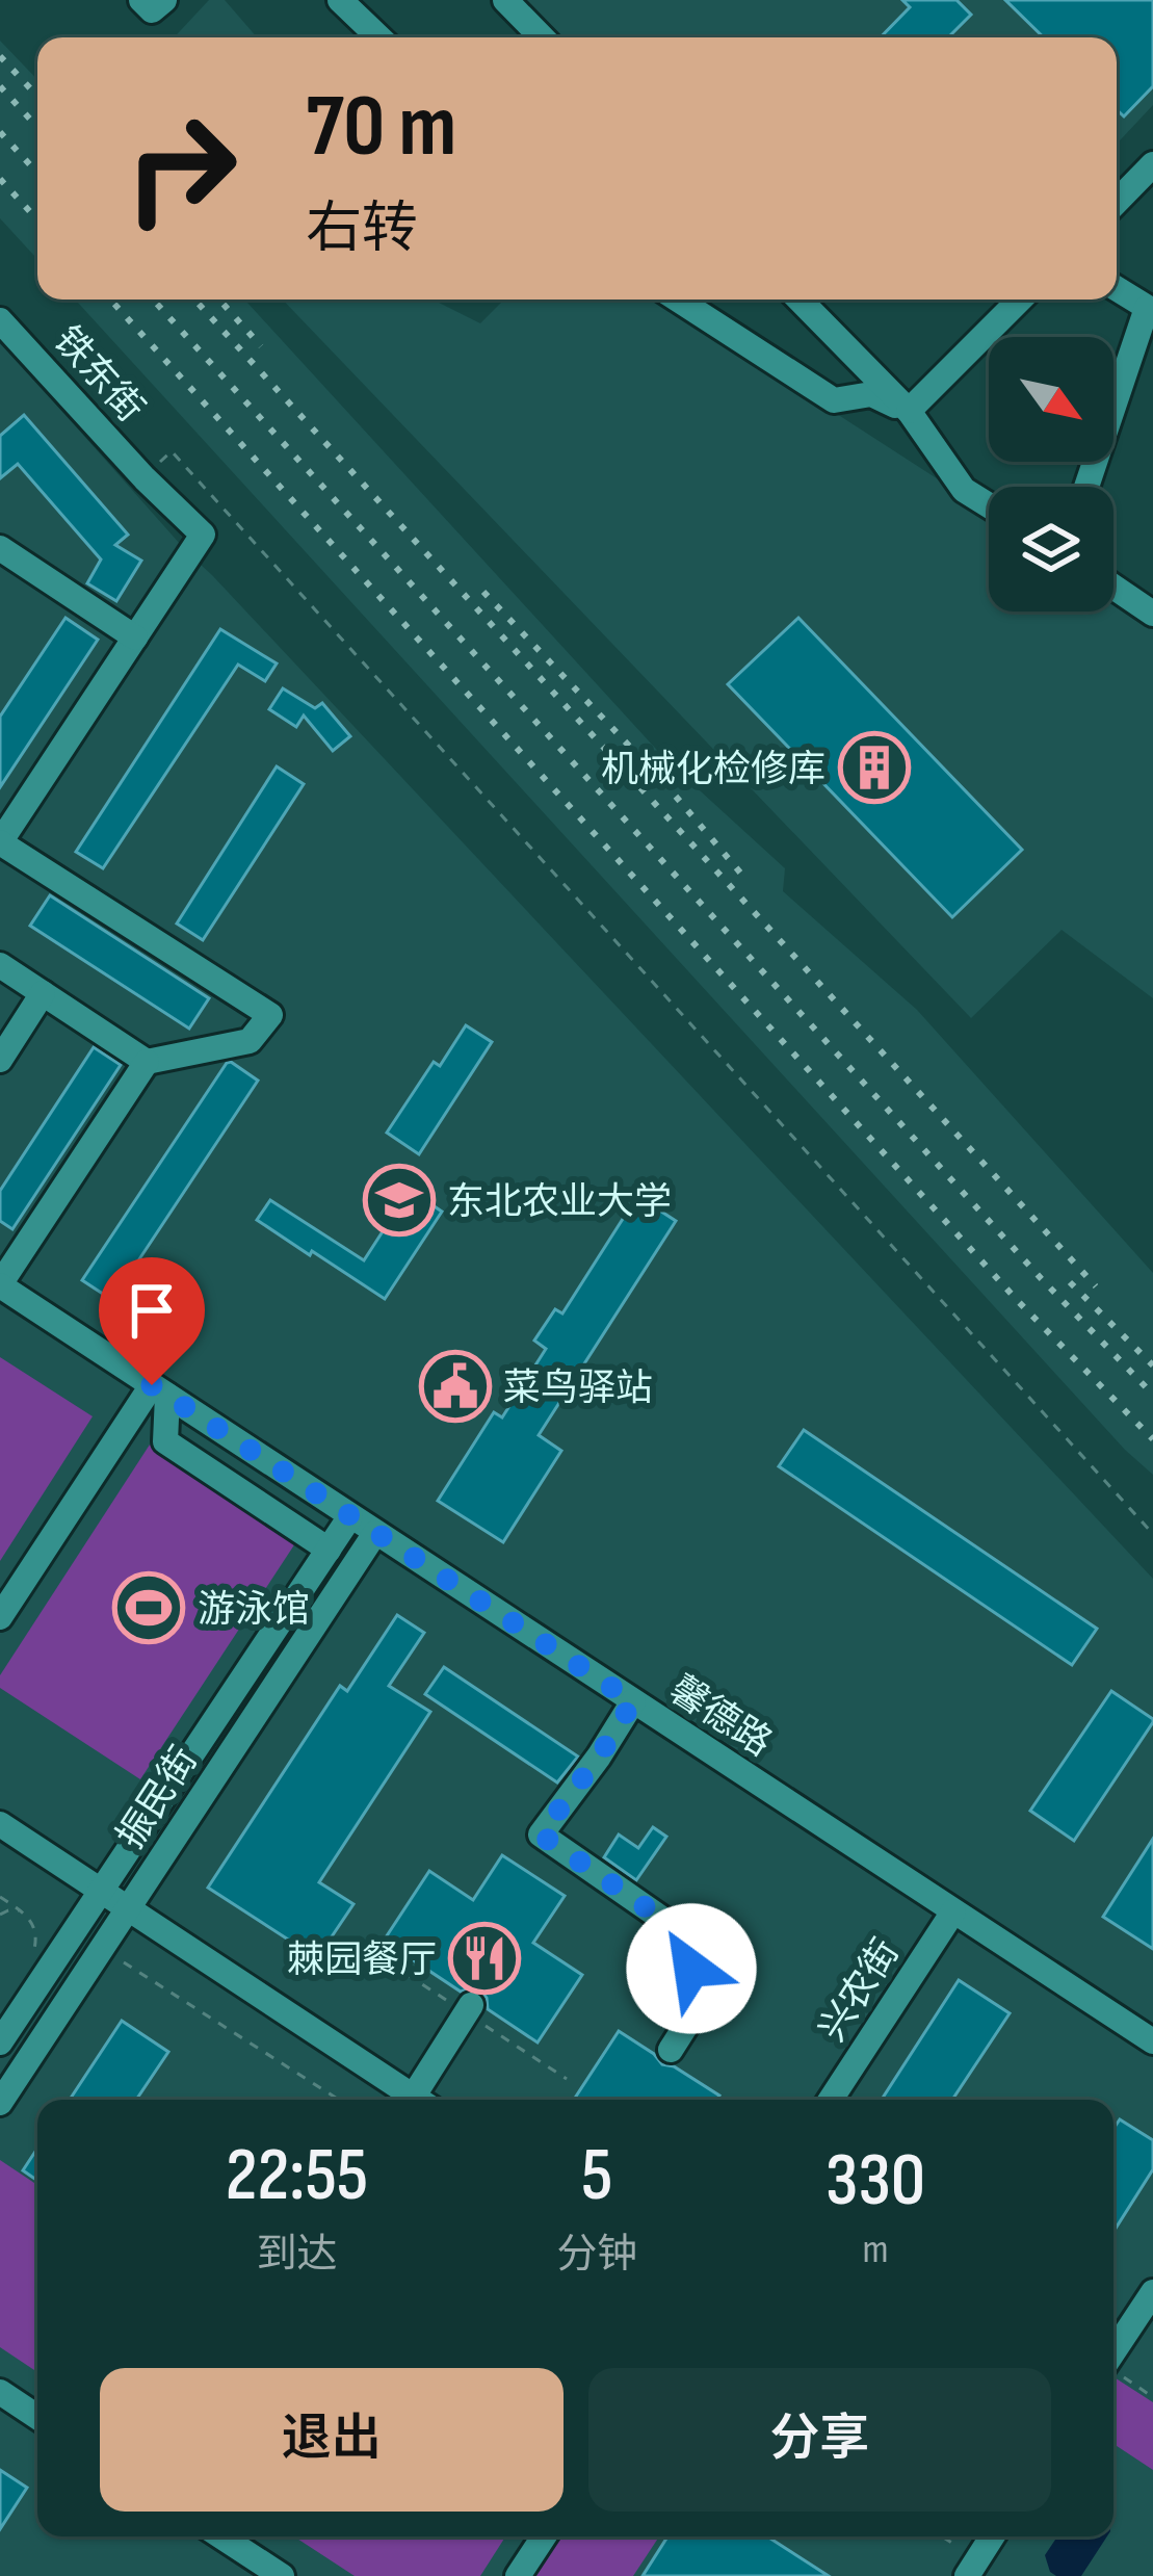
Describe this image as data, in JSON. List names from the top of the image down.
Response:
{
  "streets": {
    "street": [
      "铁东街",
      "馨德路",
      "振民街",
      "兴农街"
    ]
  },
  "crossings": [
    ["馨德路", "振民街"],
    ["馨德路", "兴农街"]
  ],
  "places": {
    "building": ["机械化检修库"],
    "school or university": ["东北农业大学"],
    "public building": ["菜鸟驿站"],
    "sports": ["游泳馆"],
    "restaurant": ["棘园餐厅"]
  },
  "north": "bottom right",
  "page": {
    "turn": ["70 m", "右转"],
    "eta": [
      "22:55",
      "到达",
      "5",
      "分钟",
      "330",
      "m"
    ],
    "buttons": ["退出", "分享"]
  }
}
